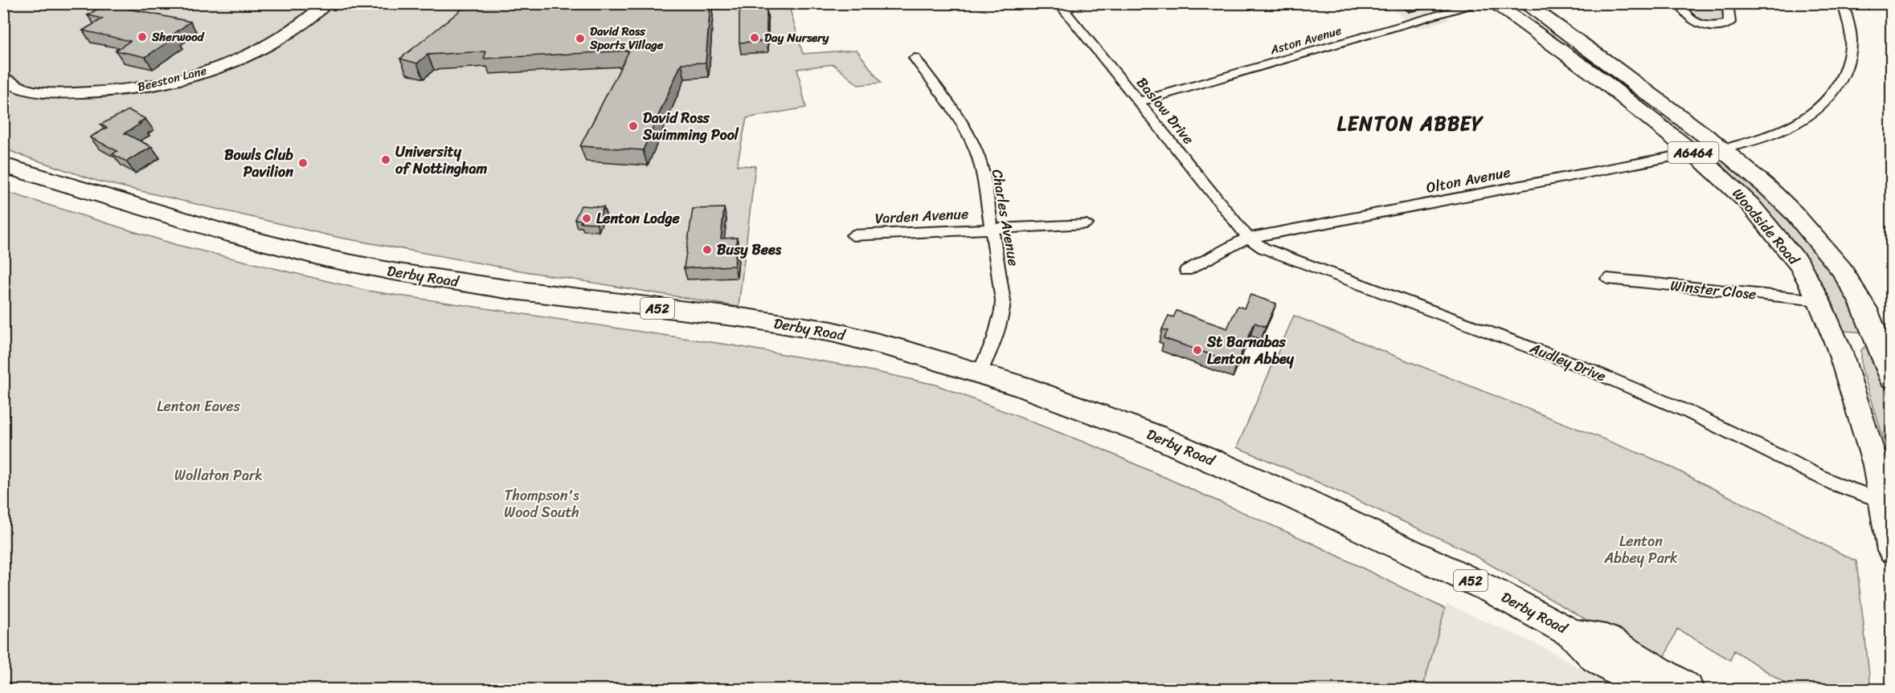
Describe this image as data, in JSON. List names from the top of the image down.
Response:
{
  "streets": {
    "highway": ["Derby Road", "A52"],
    "main road": ["A6464", "Woodside Road"],
    "street": [
      "Aston Avenue",
      "Beeston Lane",
      "Baslow Drive",
      "Olton Avenue",
      "Varden Avenue",
      "Charles Avenue",
      "Winster Close",
      "Audley Drive"
    ]
  },
  "crossings": [
    ["Aston Avenue", "Baslow Drive"],
    ["Baslow Drive", "Olton Avenue"],
    ["Baslow Drive", "Audley Drive"],
    ["Olton Avenue", "Woodside Road"],
    ["Olton Avenue", "Audley Drive"],
    ["Varden Avenue", "Charles Avenue"],
    ["Charles Avenue", "Derby Road"],
    ["Woodside Road", "Winster Close"],
    ["Woodside Road", "Audley Drive"]
  ],
  "districts": ["LENTON ABBEY"],
  "parks": [
    "Lenton Eaves",
    "Wollaton Park",
    "Thompson's Wood South",
    "Lenton Abbey Park"
  ],
  "places": [
    "Sherwood",
    "Day Nursery",
    "David Ross Sports Village",
    "David Ross Swimming Pool",
    "University of Nottingham",
    "Bowls Club Pavilion",
    "Lenton Lodge",
    "Busy Bees",
    "St Barnabas Lenton Abbey"
  ]
}
